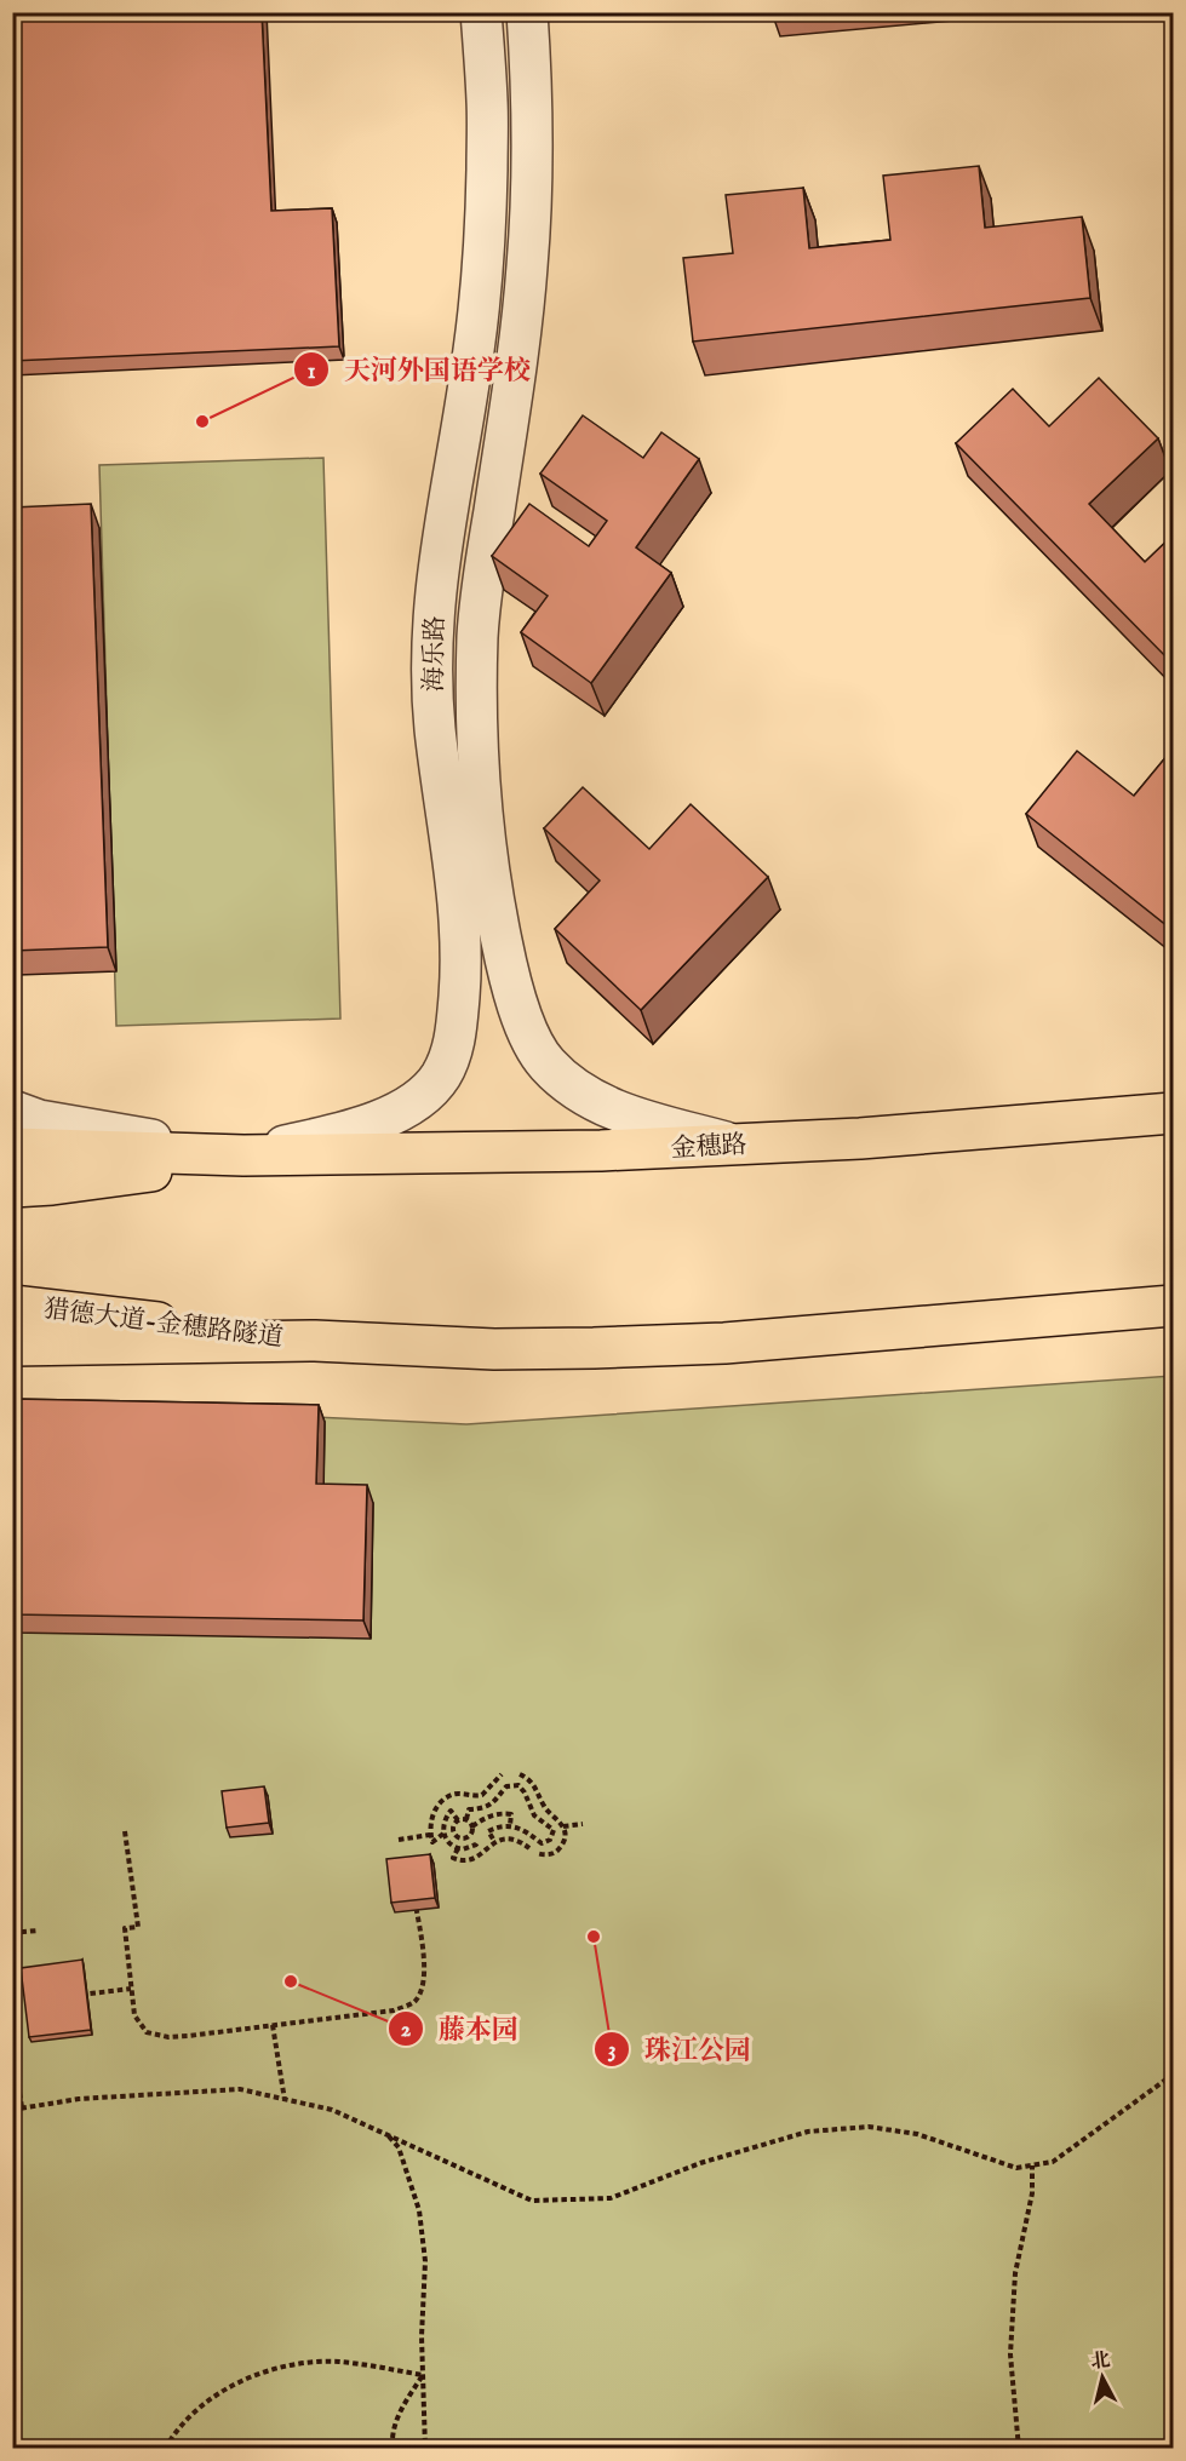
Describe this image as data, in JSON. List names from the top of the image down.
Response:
{
  "streets": {
    "main road": ["金穗路", "猎德大道-金穗路隧道"],
    "street": ["海乐路"]
  },
  "crossings": [
    ["海乐路", "金穗路"]
  ],
  "places": ["天河外国语学校", "珠江公园", "藤本园"],
  "north": "top"
}
